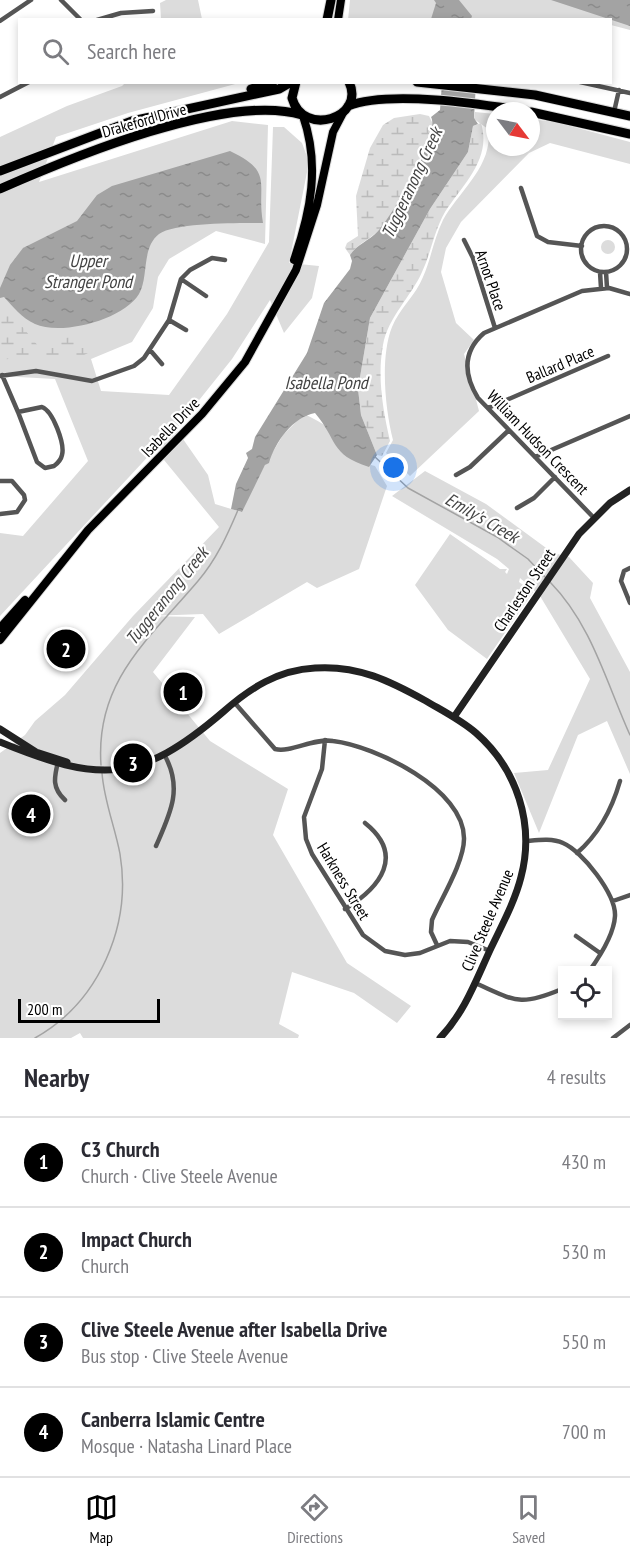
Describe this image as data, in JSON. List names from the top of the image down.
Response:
{
  "streets": {
    "highway": ["Drakeford Drive"],
    "main road": ["Isabella Drive"],
    "street": [
      "Arnot Place",
      "Ballard Place",
      "William Hudson Crescent",
      "Charleston Street",
      "Harkness Street",
      "Clive Steele Avenue"
    ]
  },
  "crossings": [
    ["Drakeford Drive", "Isabella Drive"],
    ["Arnot Place", "William Hudson Crescent"],
    ["Ballard Place", "William Hudson Crescent"],
    ["William Hudson Crescent", "Charleston Street"],
    ["Charleston Street", "Clive Steele Avenue"],
    ["Harkness Street", "Clive Steele Avenue"]
  ],
  "water": [
    "Tuggeranong Creek",
    "Upper Stranger Pond",
    "Isabella Pond",
    "Emily's Creek"
  ],
  "scale_bar": "200 m",
  "north": "bottom right",
  "page": {
    "search": "Search here",
    "pins": [
      "2",
      "1",
      "3",
      "4"
    ],
    "scale": "200 m",
    "heading": ["Nearby", "4 results"],
    "list": [
      {
        "mark": "1",
        "name": "C3 Church",
        "note": "Church · Clive Steele Avenue",
        "value": "430 m"
      },
      {
        "mark": "2",
        "name": "Impact Church",
        "note": "Church",
        "value": "530 m"
      },
      {
        "mark": "3",
        "name": "Clive Steele Avenue after Isabella Drive",
        "note": "Bus stop · Clive Steele Avenue",
        "value": "550 m"
      },
      {
        "mark": "4",
        "name": "Canberra Islamic Centre",
        "note": "Mosque · Natasha Linard Place",
        "value": "700 m"
      }
    ],
    "nav": ["Map", "Directions", "Saved"]
  }
}
